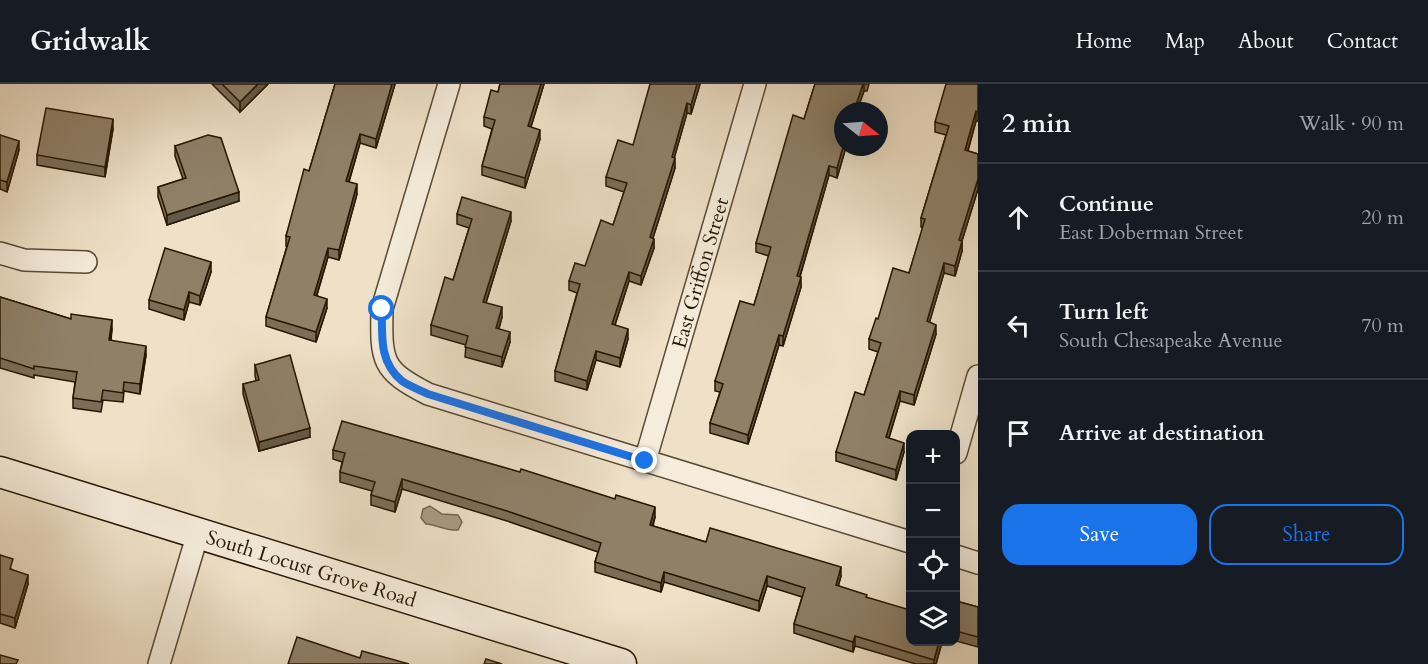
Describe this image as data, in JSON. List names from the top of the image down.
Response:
{
  "streets": {
    "main road": ["South Locust Grove Road"],
    "street": ["East Griffon Street"]
  },
  "north": "right",
  "page": {
    "header": "Gridwalk",
    "nav": [
      "Home",
      "Map",
      "About",
      "Contact"
    ],
    "heading": ["2 min", "Walk · 90 m"],
    "list": [
      ["Continue", "East Doberman Street", "20 m"],
      ["Turn left", "South Chesapeake Avenue", "70 m"],
      "Arrive at destination"
    ],
    "map_buttons": ["+", "−"],
    "buttons": ["Save", "Share"]
  }
}
